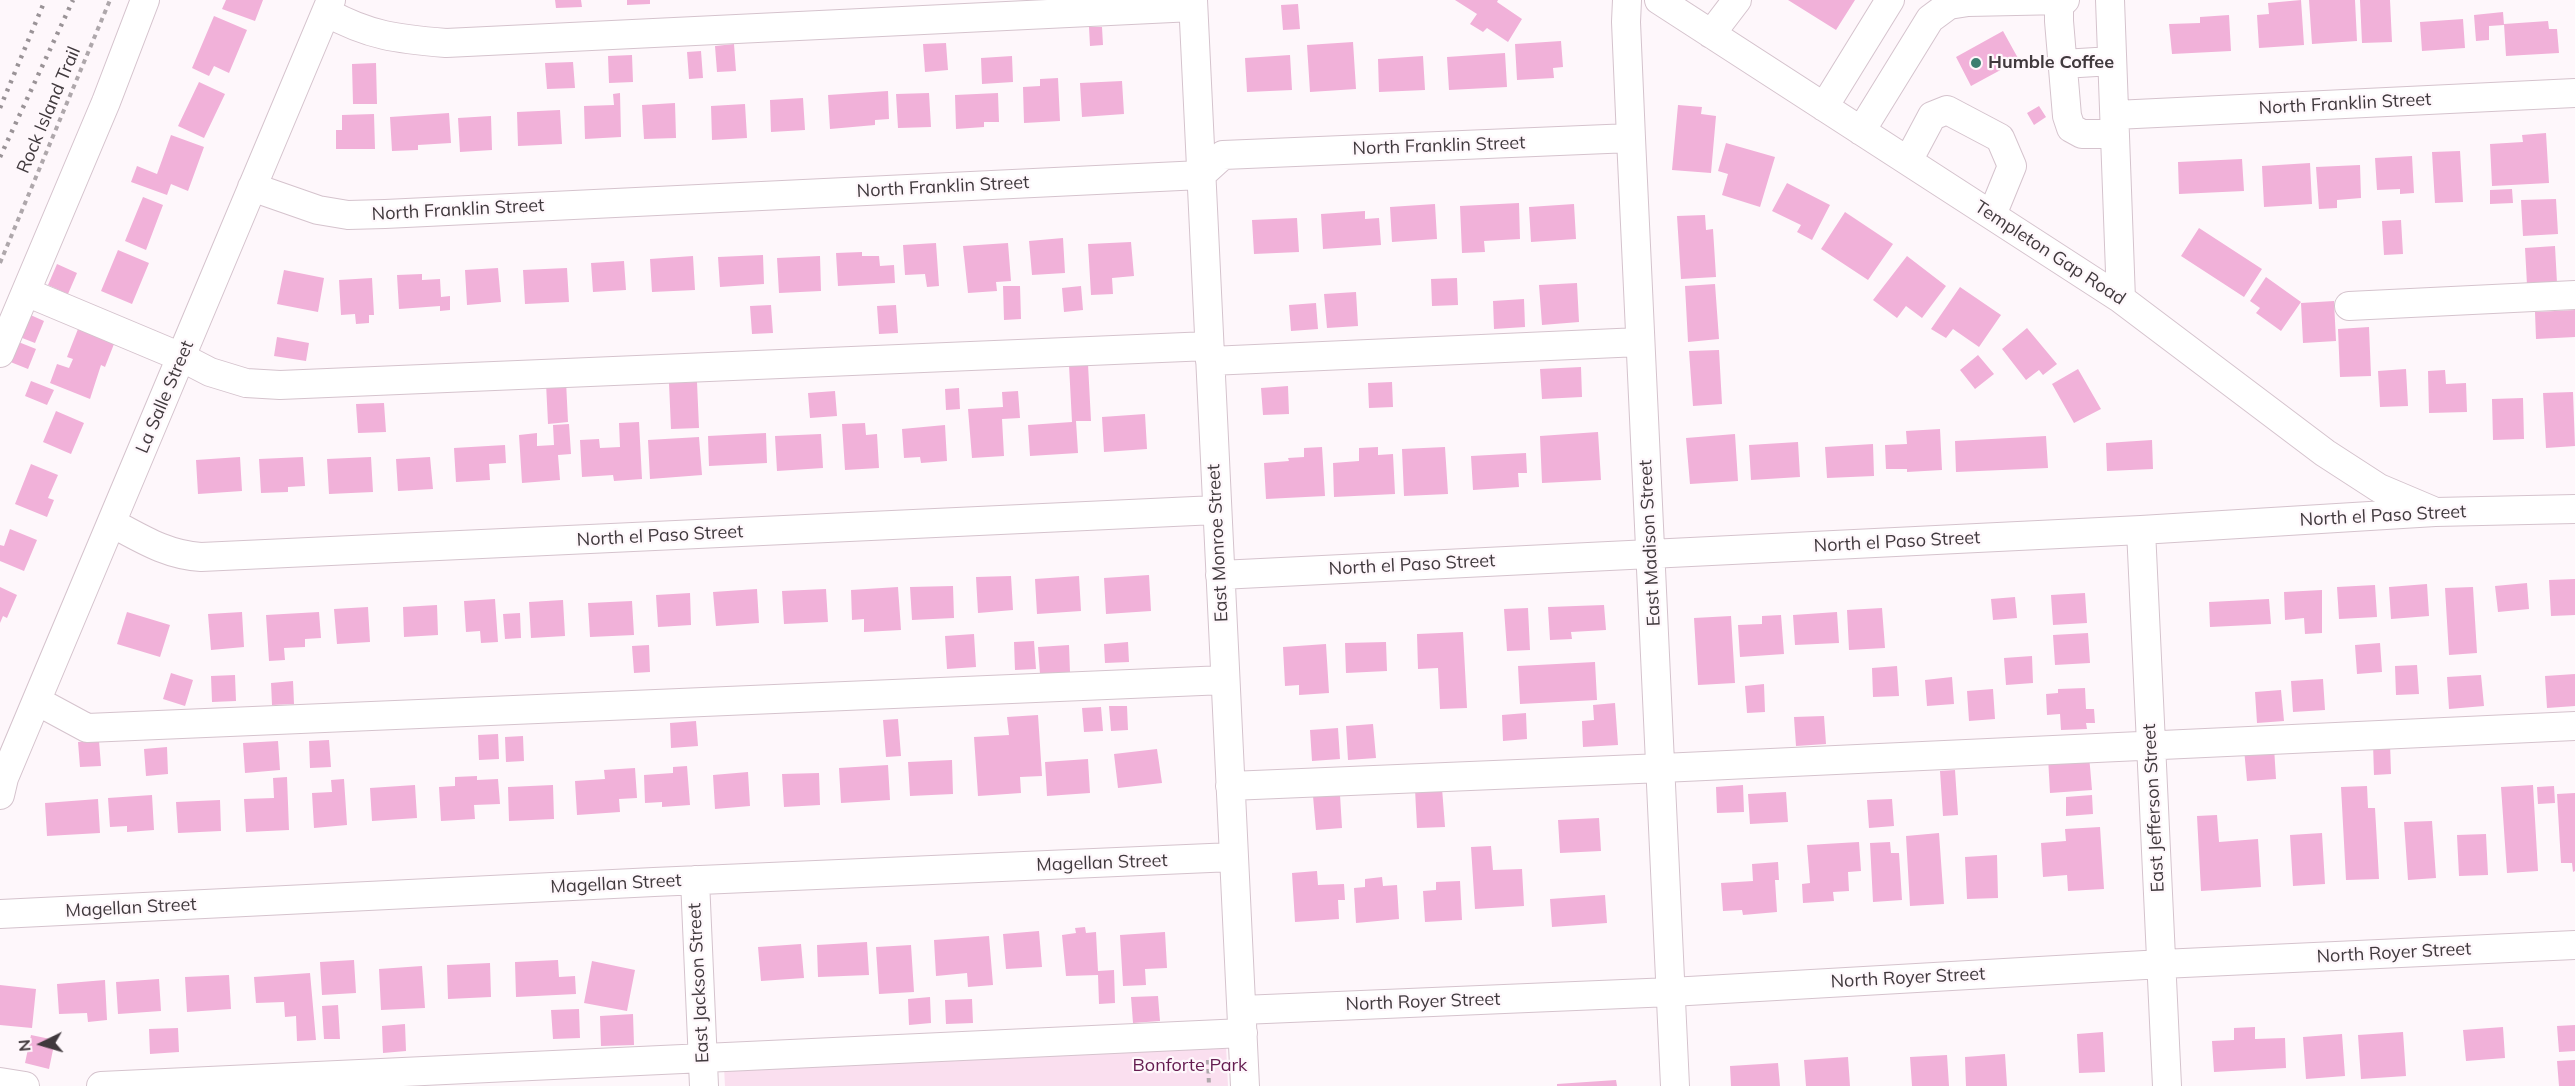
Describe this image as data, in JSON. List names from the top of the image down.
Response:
{
  "streets": {
    "street": [
      "North Franklin Street",
      "Templeton Gap Road",
      "La Salle Street",
      "North el Paso Street",
      "East Monroe Street",
      "East Madison Street",
      "East Jefferson Street",
      "Magellan Street",
      "North Royer Street",
      "East Jackson Street"
    ],
    "path": ["Rock Island Trail"]
  },
  "crossings": [
    ["North Franklin Street", "La Salle Street"],
    ["North Franklin Street", "East Monroe Street"],
    ["North Franklin Street", "East Madison Street"],
    ["Templeton Gap Road", "North el Paso Street"],
    ["La Salle Street", "North el Paso Street"],
    ["North el Paso Street", "East Monroe Street"],
    ["North el Paso Street", "East Madison Street"],
    ["North el Paso Street", "East Jefferson Street"],
    ["East Monroe Street", "Magellan Street"],
    ["East Monroe Street", "North Royer Street"],
    ["East Madison Street", "North Royer Street"],
    ["East Jefferson Street", "North Royer Street"],
    ["Magellan Street", "East Jackson Street"],
    ["North Royer Street", "East Jackson Street"]
  ],
  "parks": ["Bonforte Park"],
  "places": ["Humble Coffee"],
  "north": "left"
}
